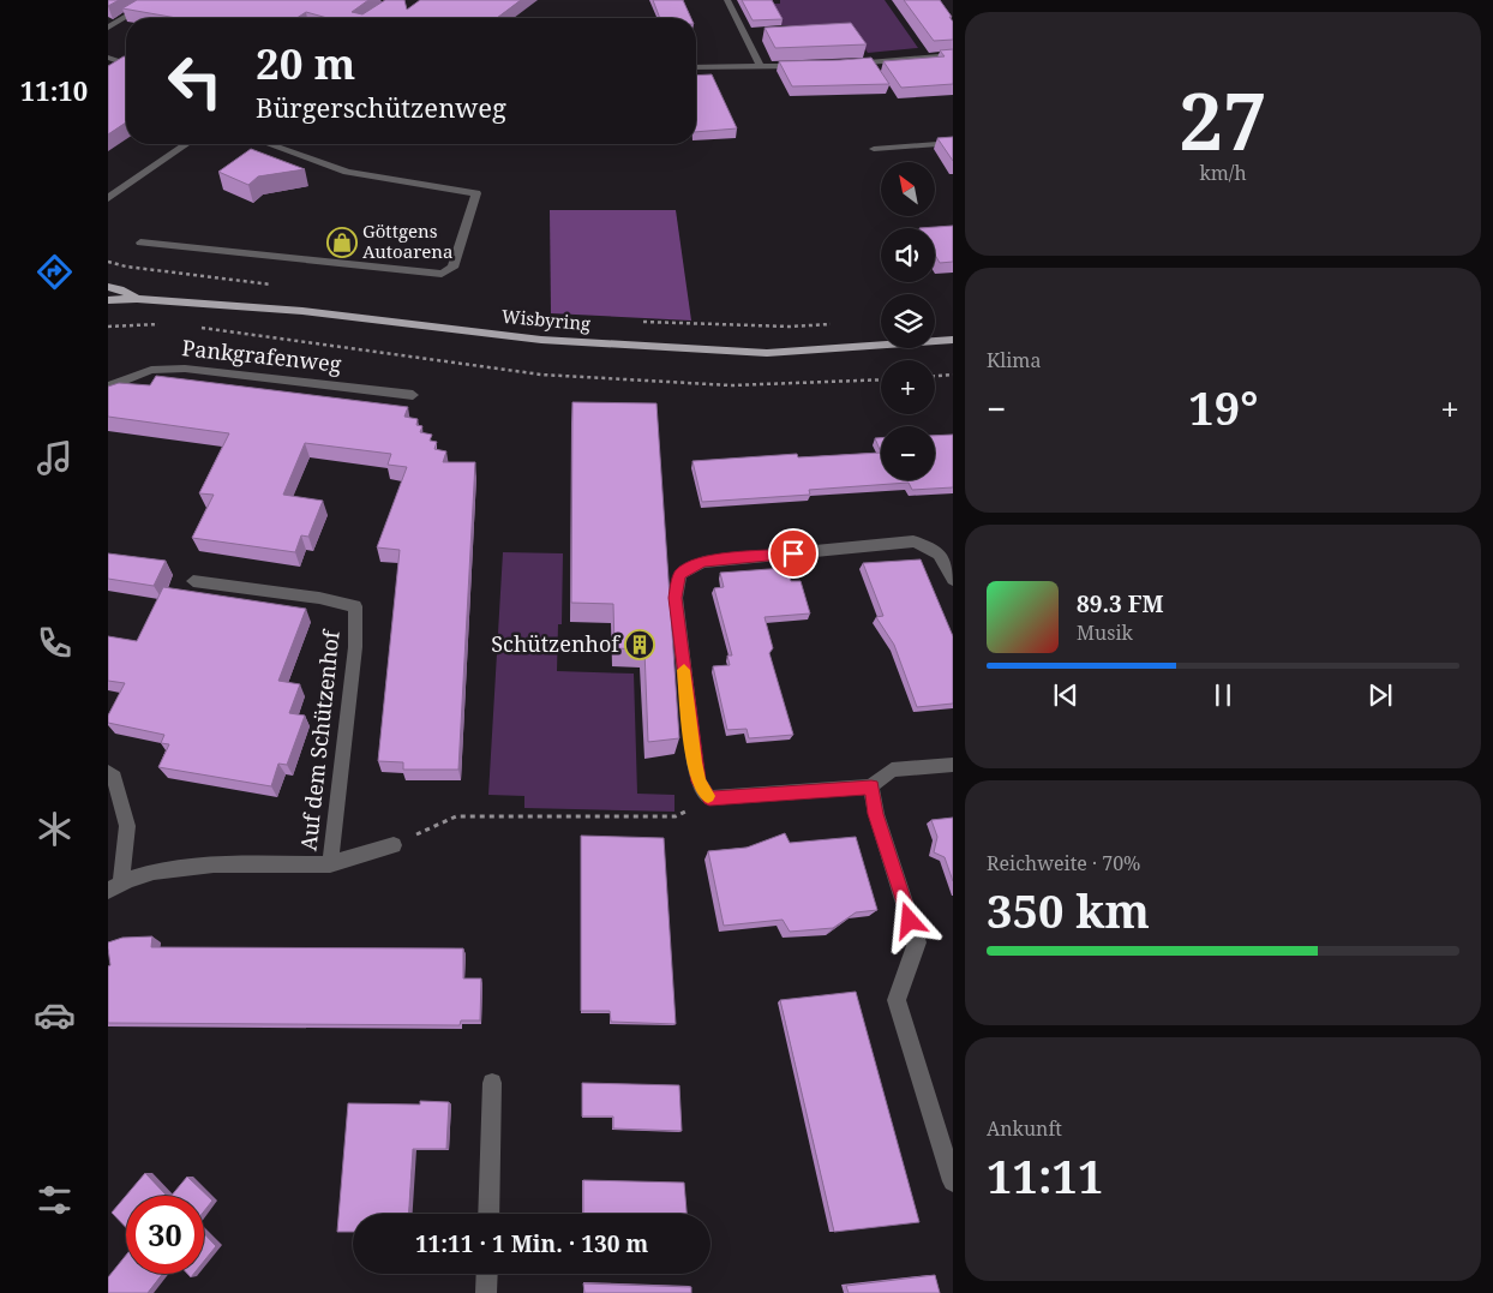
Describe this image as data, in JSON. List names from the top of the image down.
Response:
{
  "streets": {
    "main road": ["Wisbyring"],
    "street": ["Pankgrafenweg", "Auf dem Schützenhof"]
  },
  "places": {
    "shop": ["Göttgens Autoarena"],
    "building": ["Schützenhof"]
  },
  "north": "top left",
  "page": {
    "tabs": "11:10",
    "tile": [
      ["27", "km/h"],
      "Klima",
      ["Reichweite · 70%", "350 km"],
      ["Ankunft", "11:11"]
    ],
    "turn": ["20 m", "Bürgerschützenweg"],
    "map_buttons": ["+", "−"],
    "heat": ["−", "19°", "+"],
    "song": ["89.3 FM", "Musik"],
    "limit": "30",
    "trip": "11:11 · 1 Min. · 130 m"
  }
}
